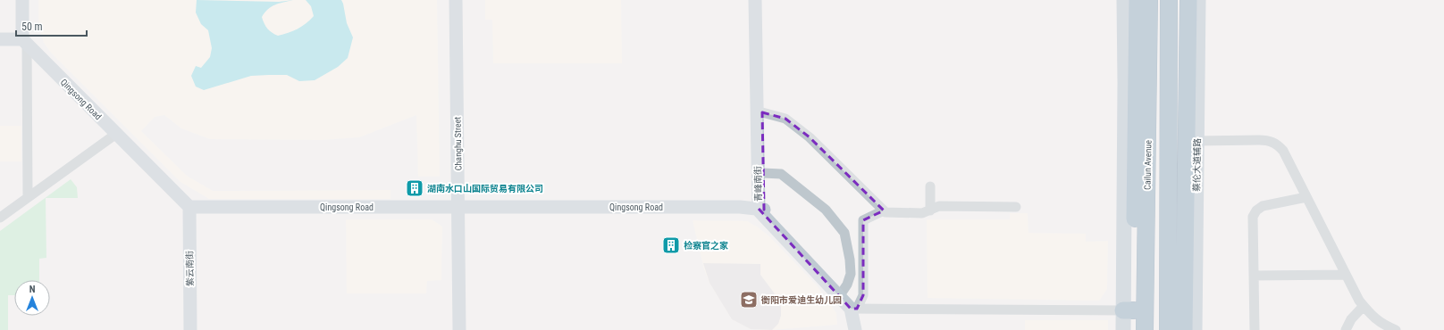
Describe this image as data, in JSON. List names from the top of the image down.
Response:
{
  "streets": {
    "highway": ["Cailun Avenue"],
    "main road": ["蔡伦大道辅路"],
    "street": [
      "Qingsong Road",
      "Changhu Street",
      "青峰南街",
      "紫云南街"
    ]
  },
  "crossings": [
    ["Qingsong Road", "Changhu Street"],
    ["Qingsong Road", "青峰南街"],
    ["Qingsong Road", "紫云南街"]
  ],
  "places": {
    "building": ["湖南水口山国际贸易有限公司", "检察官之家"],
    "school or university": ["衡阳市爱迪生幼儿园"]
  },
  "scale_bar": "50 m",
  "north": "top"
}
